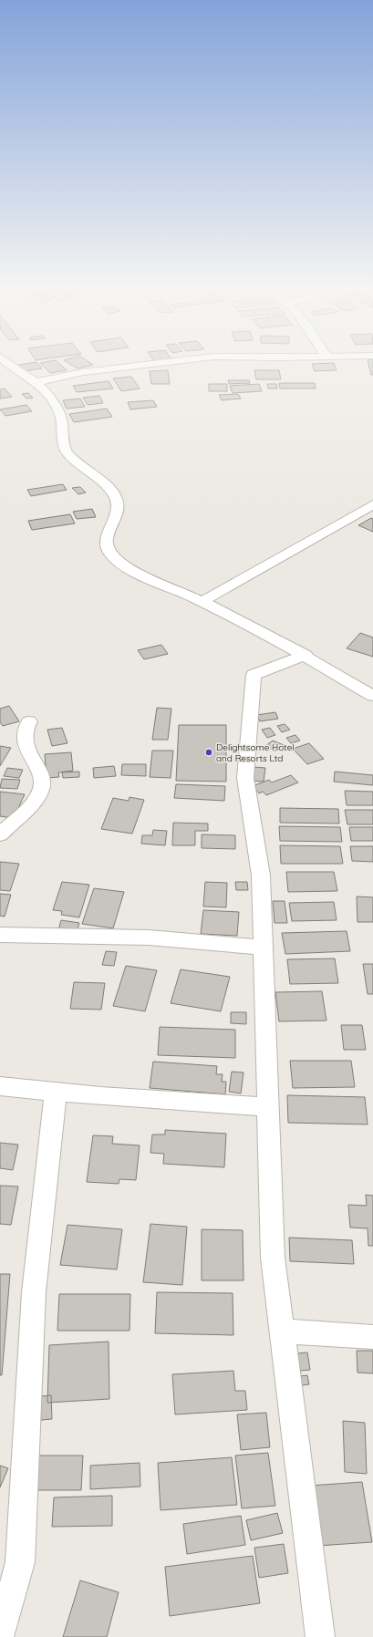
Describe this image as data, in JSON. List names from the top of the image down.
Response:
{
  "places": ["Delightsome Hotel and Resorts Ltd"]
}
